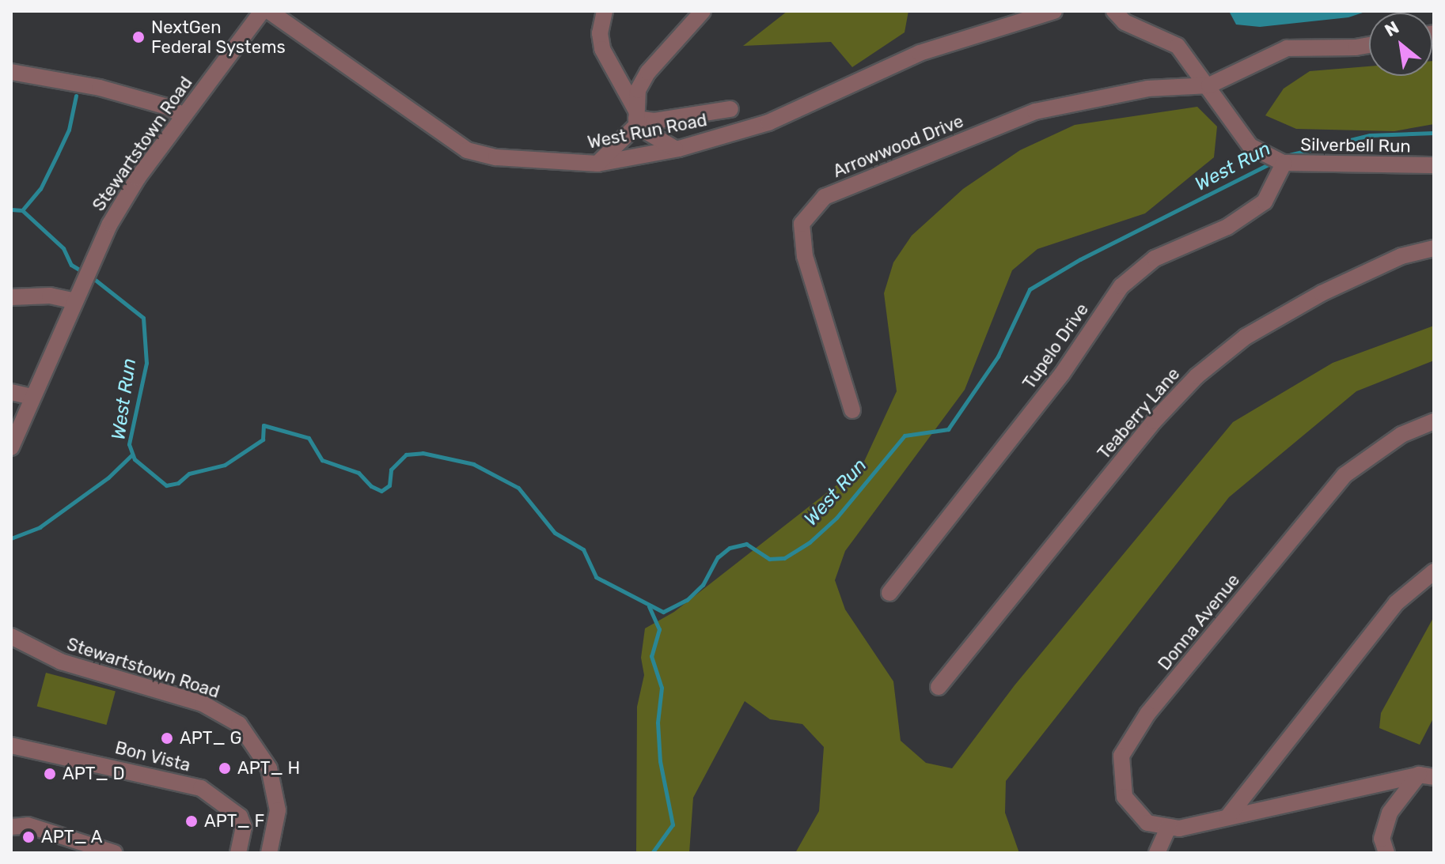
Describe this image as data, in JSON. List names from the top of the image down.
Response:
{
  "streets": {
    "street": [
      "West Run Road",
      "Stewartstown Road",
      "Silverbell Run",
      "Arrowwood Drive",
      "Tupelo Drive",
      "Teaberry Lane",
      "Donna Avenue",
      "Bon Vista"
    ]
  },
  "crossings": [
    ["Silverbell Run", "Arrowwood Drive"],
    ["Silverbell Run", "Tupelo Drive"]
  ],
  "water": ["West Run"],
  "places": [
    "NextGen Federal Systems",
    "APT_ G",
    "APT_ H",
    "APT_ D",
    "APT_ F",
    "APT_ A"
  ],
  "north": "top left"
}
